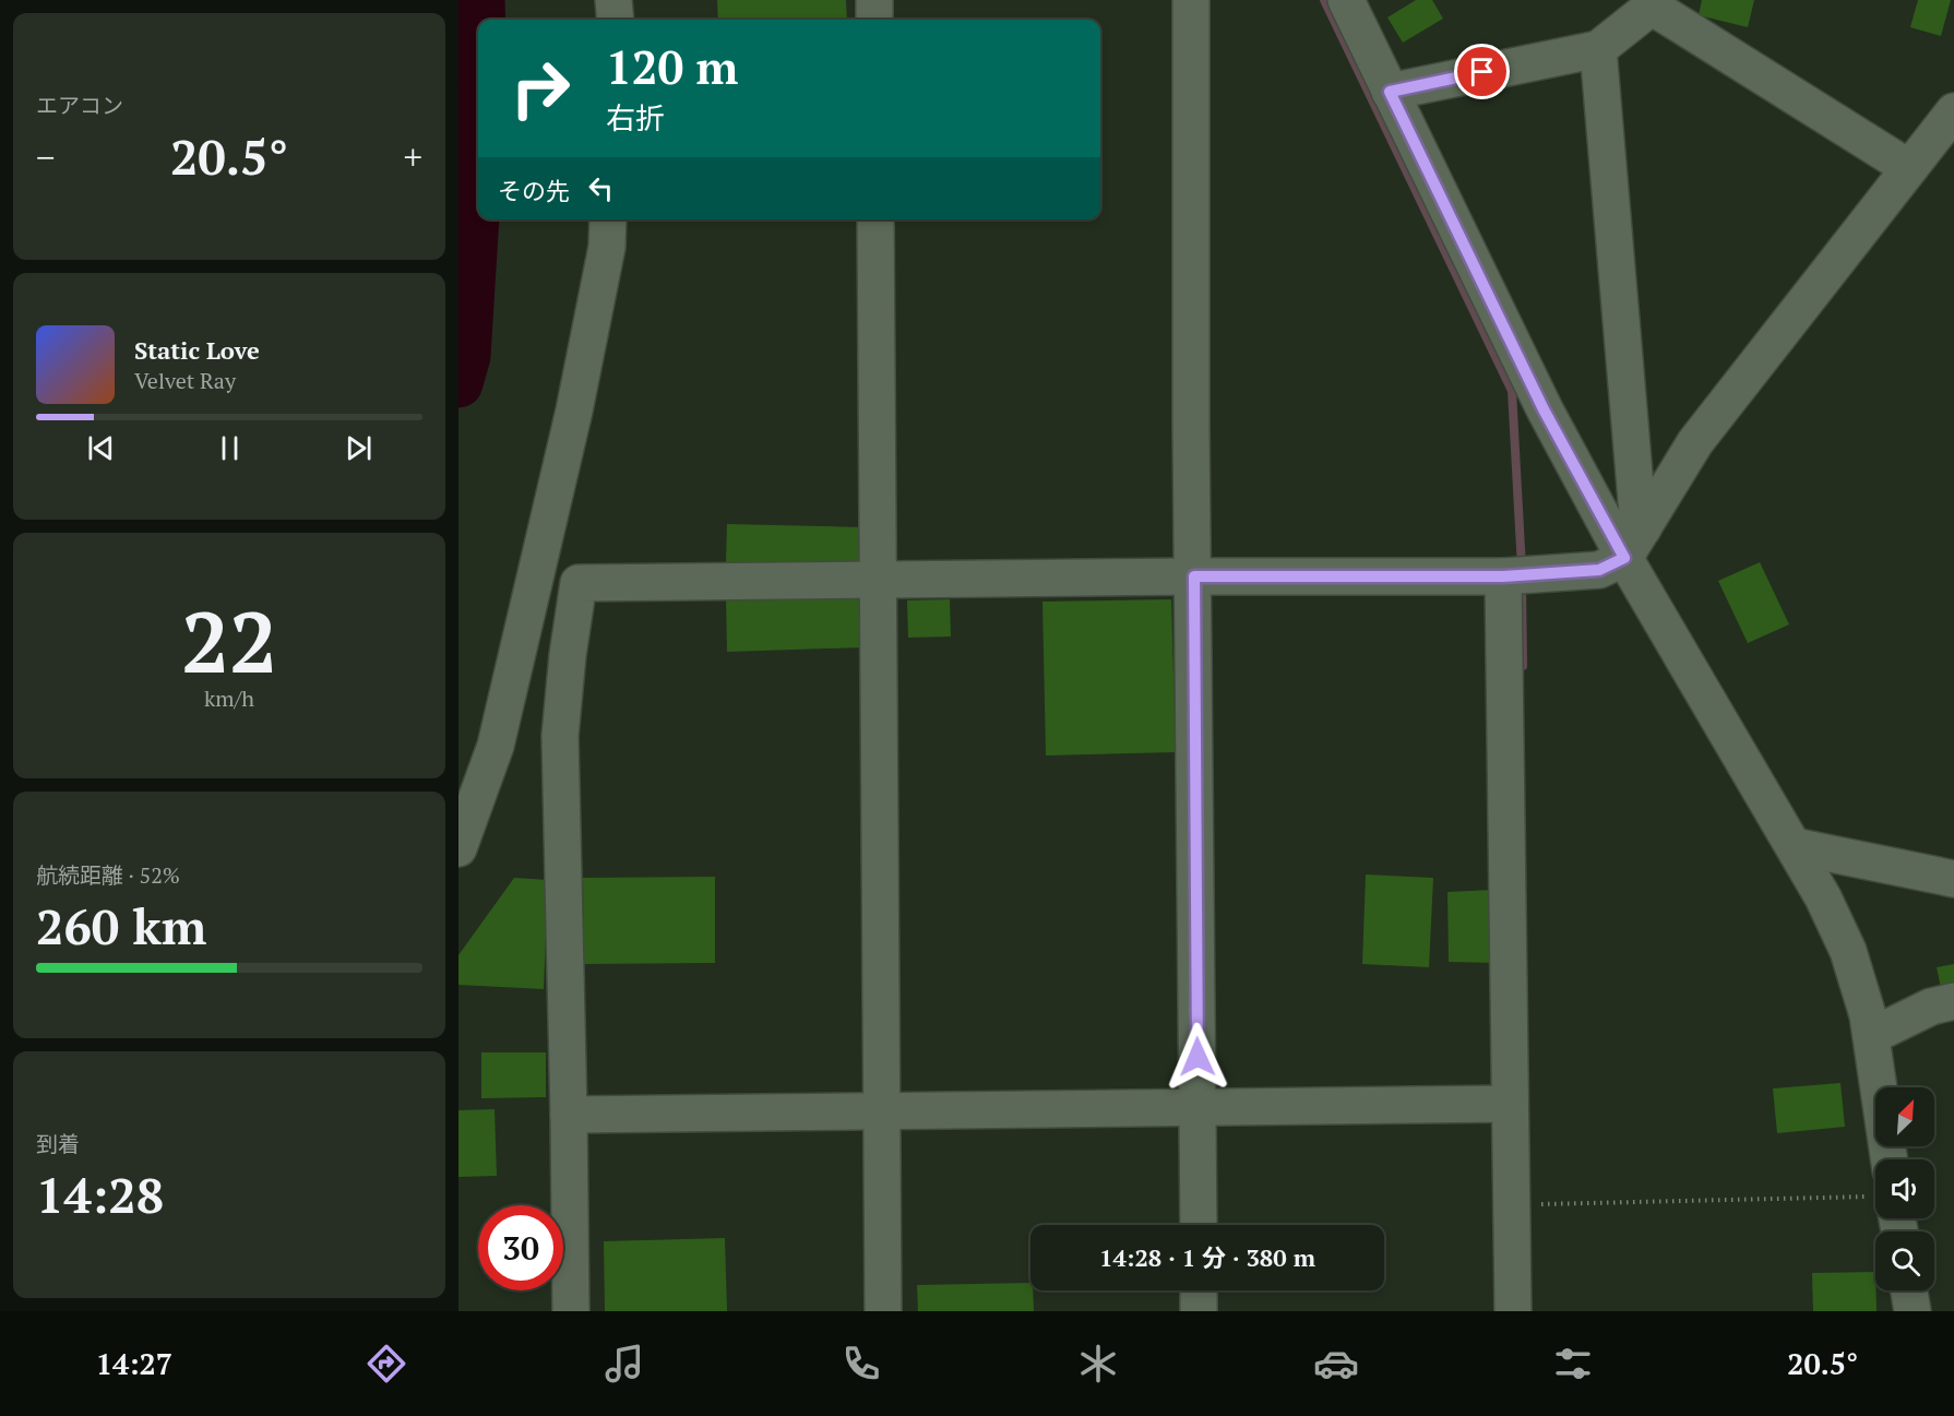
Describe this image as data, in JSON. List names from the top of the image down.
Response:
{
  "north": "top right",
  "page": {
    "tile": [
      "エアコン",
      ["22", "km/h"],
      ["航続距離 · 52%", "260 km"],
      ["到着", "14:28"]
    ],
    "turn": ["120 m", "右折"],
    "heat": ["−", "20.5°", "+"],
    "then": "その先",
    "song": ["Static Love", "Velvet Ray"],
    "limit": "30",
    "trip": "14:28 · 1 分 · 380 m",
    "tabs": ["14:27", "20.5°"]
  }
}
